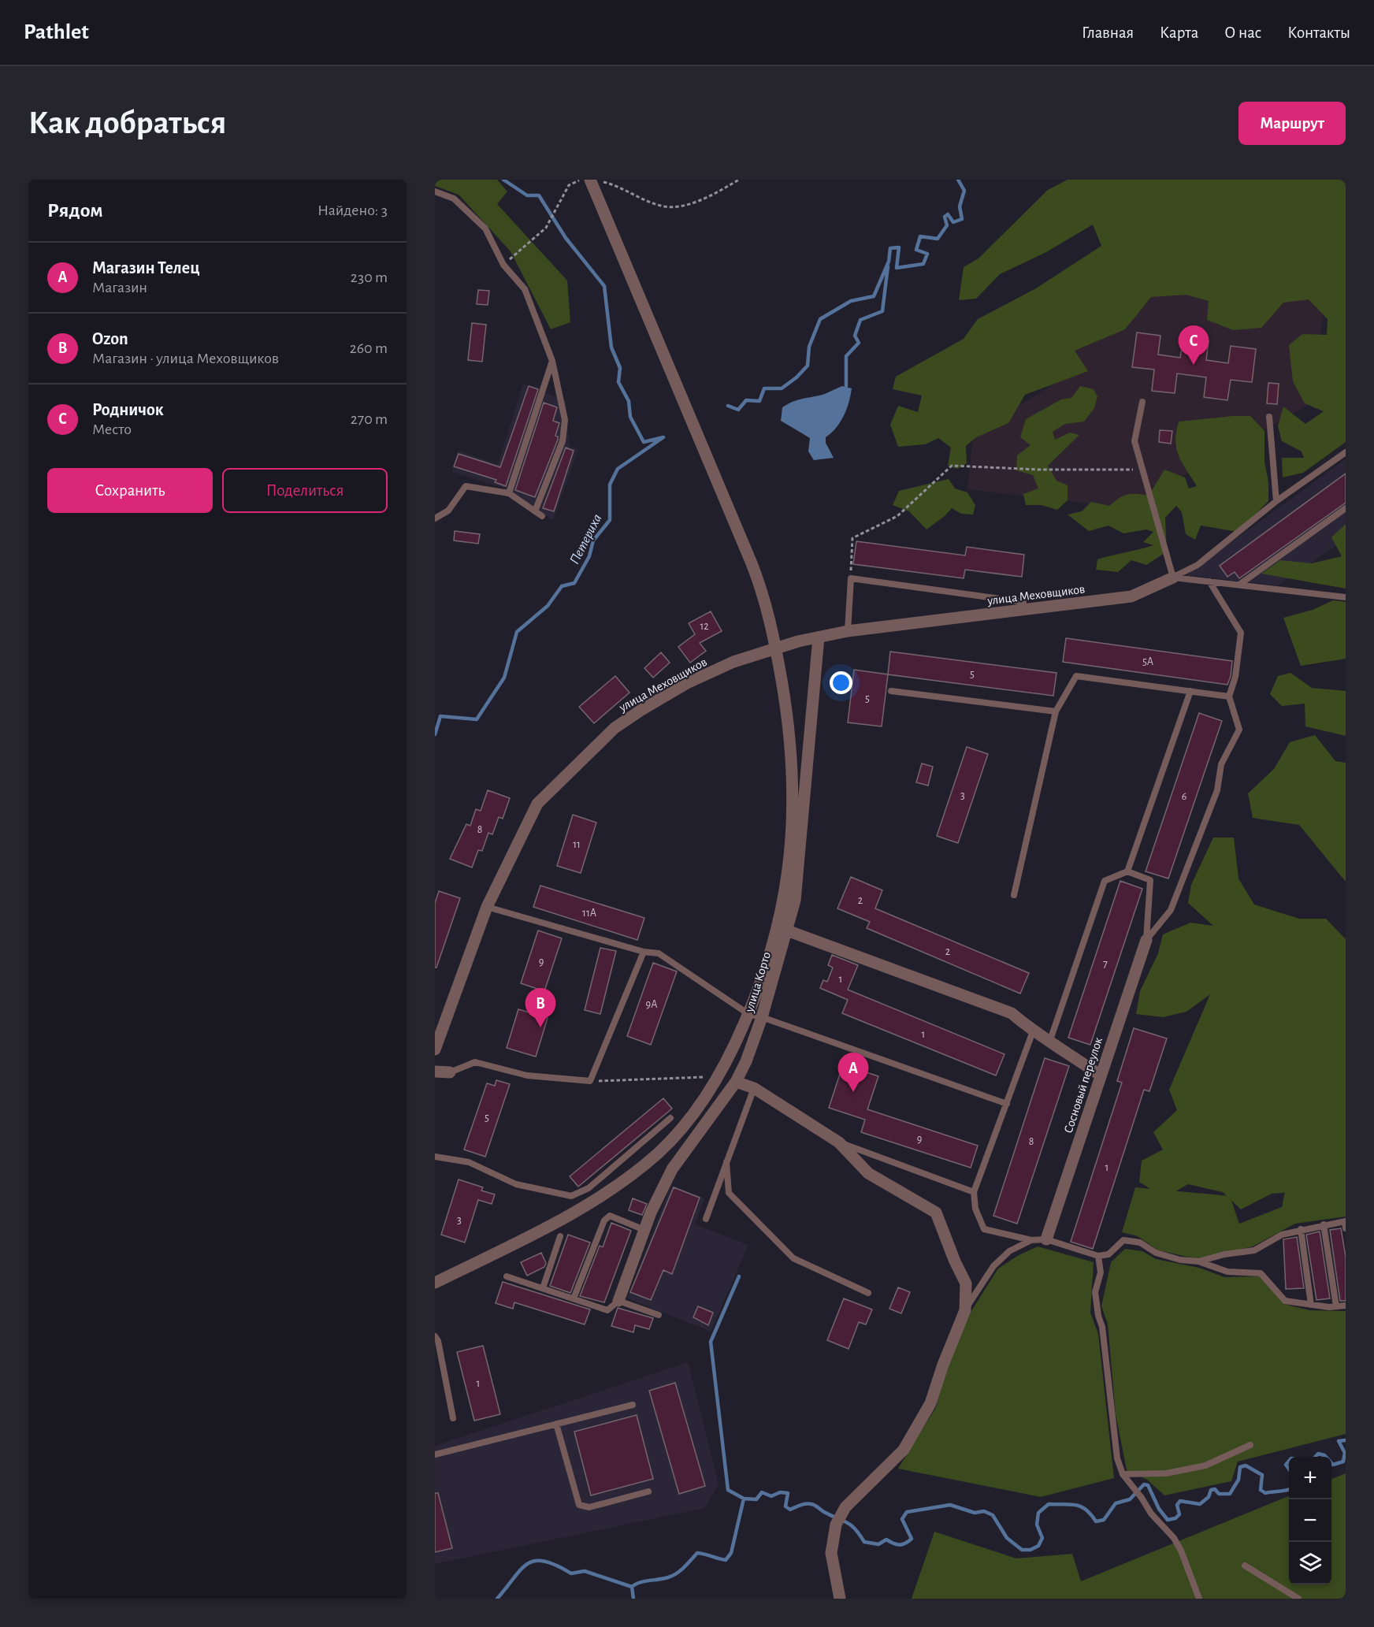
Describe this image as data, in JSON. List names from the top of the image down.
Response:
{
  "streets": {
    "street": ["улица Меховщиков", "улица Корто", "Сосновый переулок"]
  },
  "crossings": [
    ["улица Меховщиков", "улица Корто"]
  ],
  "water": ["Петериха"],
  "house_numbers": [
    "12",
    "5А",
    "5",
    "5",
    "3",
    "6",
    "8",
    "11",
    "2",
    "11А",
    "2",
    "9",
    "7",
    "1",
    "9А",
    "1",
    "5",
    "9",
    "8",
    "1",
    "3",
    "1"
  ],
  "page": {
    "header": "Pathlet",
    "nav": [
      "Главная",
      "Карта",
      "О нас",
      "Контакты"
    ],
    "buttons": [
      "Маршрут",
      ["Сохранить", "Поделиться"]
    ],
    "title": "Как добраться",
    "heading": ["Рядом", "Найдено: 3"],
    "list": [
      {
        "mark": "A",
        "name": "Магазин Телец",
        "note": "Магазин",
        "value": "230 m"
      },
      {
        "mark": "B",
        "name": "Ozon",
        "note": "Магазин · улица Меховщиков",
        "value": "260 m"
      },
      {
        "mark": "C",
        "name": "Родничок",
        "note": "Место",
        "value": "270 m"
      }
    ],
    "pins": ["C", "B", "A"],
    "map_buttons": ["+", "−"]
  }
}
